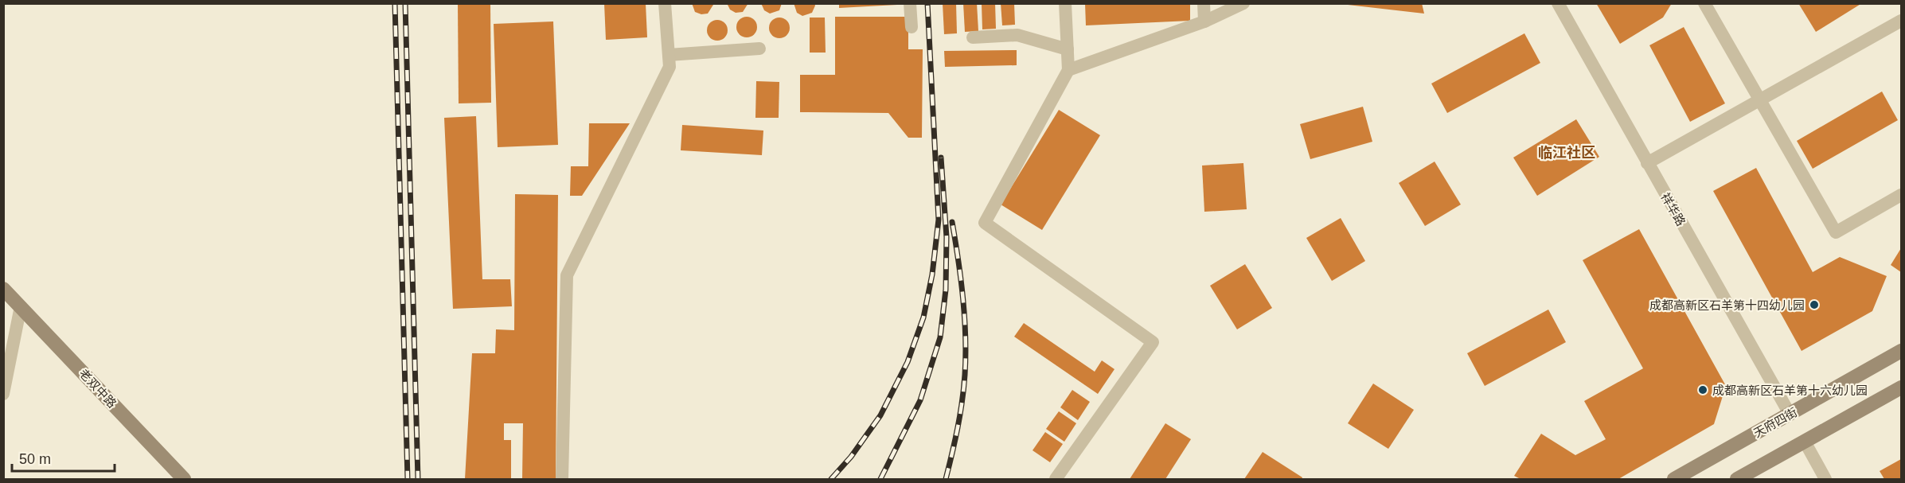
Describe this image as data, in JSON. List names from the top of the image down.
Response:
{
  "streets": {
    "main road": ["老双中路", "天府四街"],
    "street": ["祥华路"]
  },
  "crossings": [
    ["祥华路", "天府四街"]
  ],
  "districts": ["临江社区"],
  "places": ["成都高新区石羊第十四幼儿园", "成都高新区石羊第十六幼儿园"],
  "scale_bar": "50 m"
}
